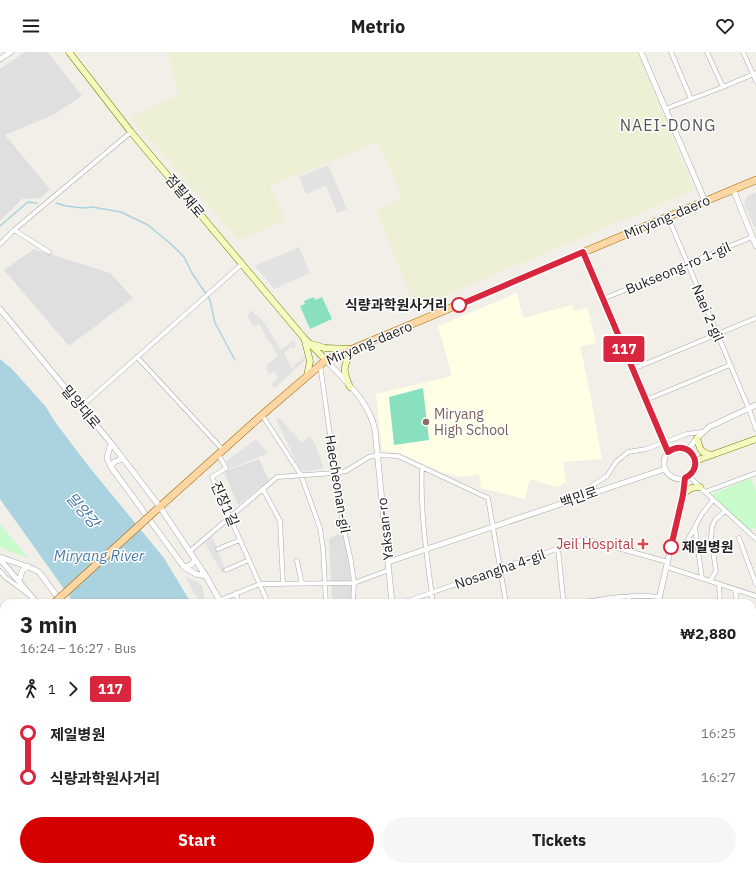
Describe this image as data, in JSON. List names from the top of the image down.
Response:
{
  "streets": {
    "main road": ["점필재로", "Miryang-daero", "Yaksan-ro"],
    "street": [
      "Bukseong-ro 1-gil",
      "Naei 2-gil",
      "밀양대로",
      "Haecheonan-gil",
      "백민로",
      "진장1길",
      "Nosangha 4-gil"
    ]
  },
  "crossings": [
    ["점필재로", "Miryang-daero"],
    ["점필재로", "Haecheonan-gil"],
    ["점필재로", "Yaksan-ro"],
    ["Miryang-daero", "Naei 2-gil"],
    ["Miryang-daero", "밀양대로"],
    ["Miryang-daero", "Haecheonan-gil"],
    ["Miryang-daero", "진장1길"],
    ["Miryang-daero", "Yaksan-ro"],
    ["Bukseong-ro 1-gil", "Naei 2-gil"],
    ["Haecheonan-gil", "Yaksan-ro"],
    ["백민로", "Yaksan-ro"]
  ],
  "districts": ["NAEI-DONG"],
  "water": ["밀양강", "Miryang River"],
  "places": {
    "other": ["식량과학원사거리", "Miryang High School", "제일병원"],
    "health": ["Jeil Hospital"]
  },
  "lines": ["bus line 117"],
  "page": {
    "header": "Metrio",
    "on_map": "117",
    "heading": ["3 min", "16:24 – 16:27 · Bus", "₩2,880"],
    "legs": ["1", "117"],
    "list": [
      {
        "name": "제일병원",
        "value": "16:25"
      },
      {
        "name": "식량과학원사거리",
        "value": "16:27"
      }
    ],
    "buttons": ["Start", "Tickets"]
  }
}
